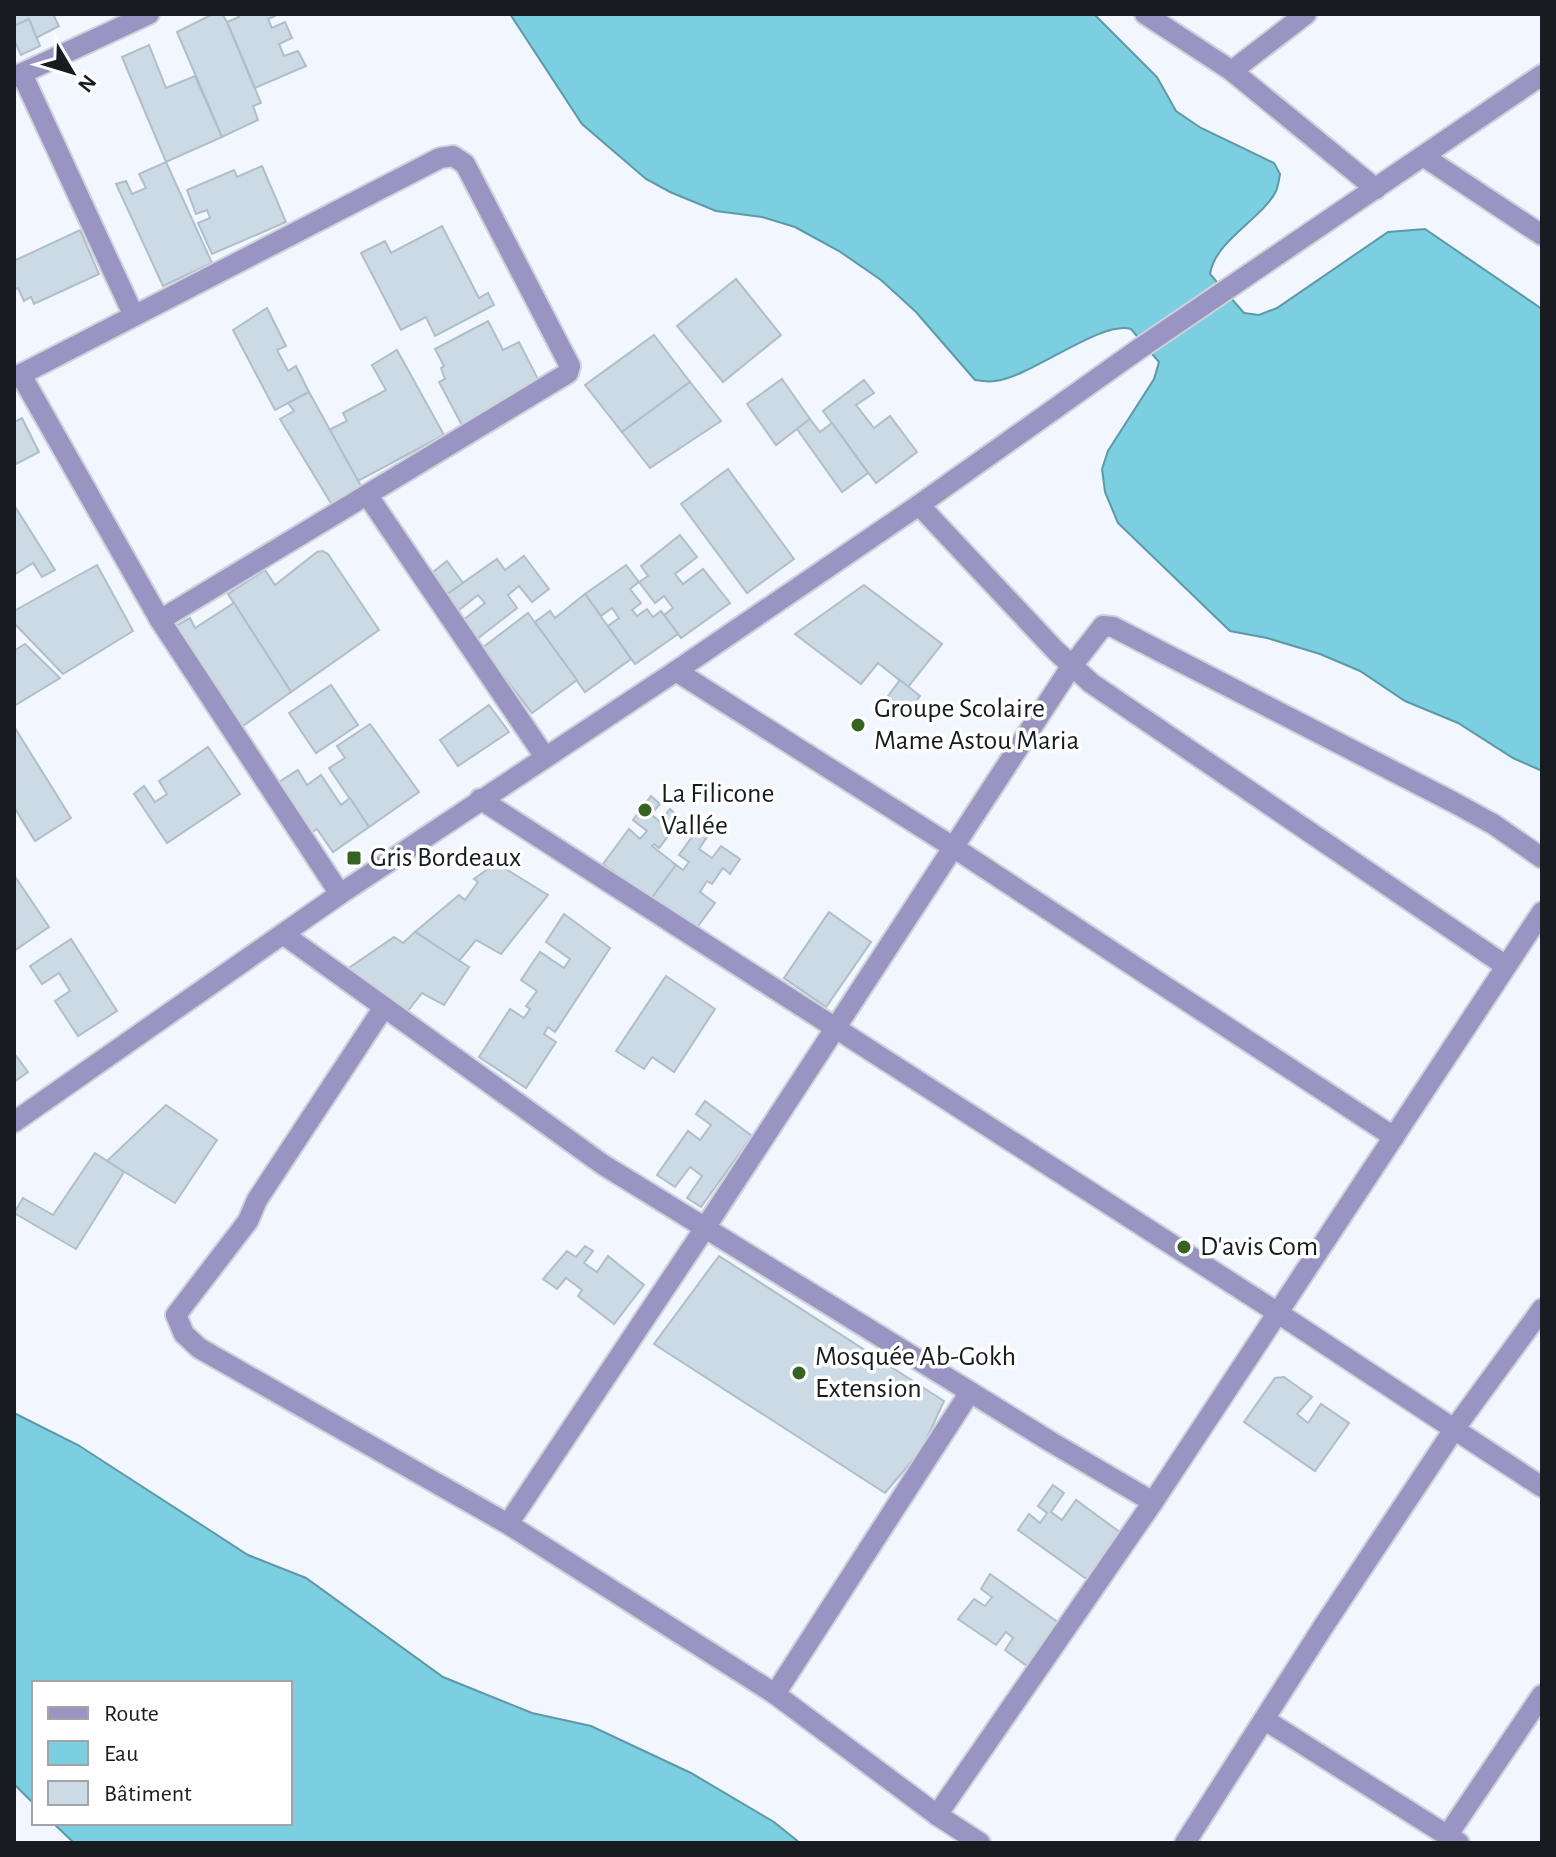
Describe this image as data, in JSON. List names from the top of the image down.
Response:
{
  "places": {
    "other": [
      "Groupe Scolaire Mame Astou Maria",
      "La Filicone Vallée",
      "D'avis Com",
      "Mosquée Ab-Gokh Extension"
    ],
    "transit": ["Gris Bordeaux"]
  },
  "legend": ["Route", "Eau", "Bâtiment"],
  "north": "bottom right"
}
